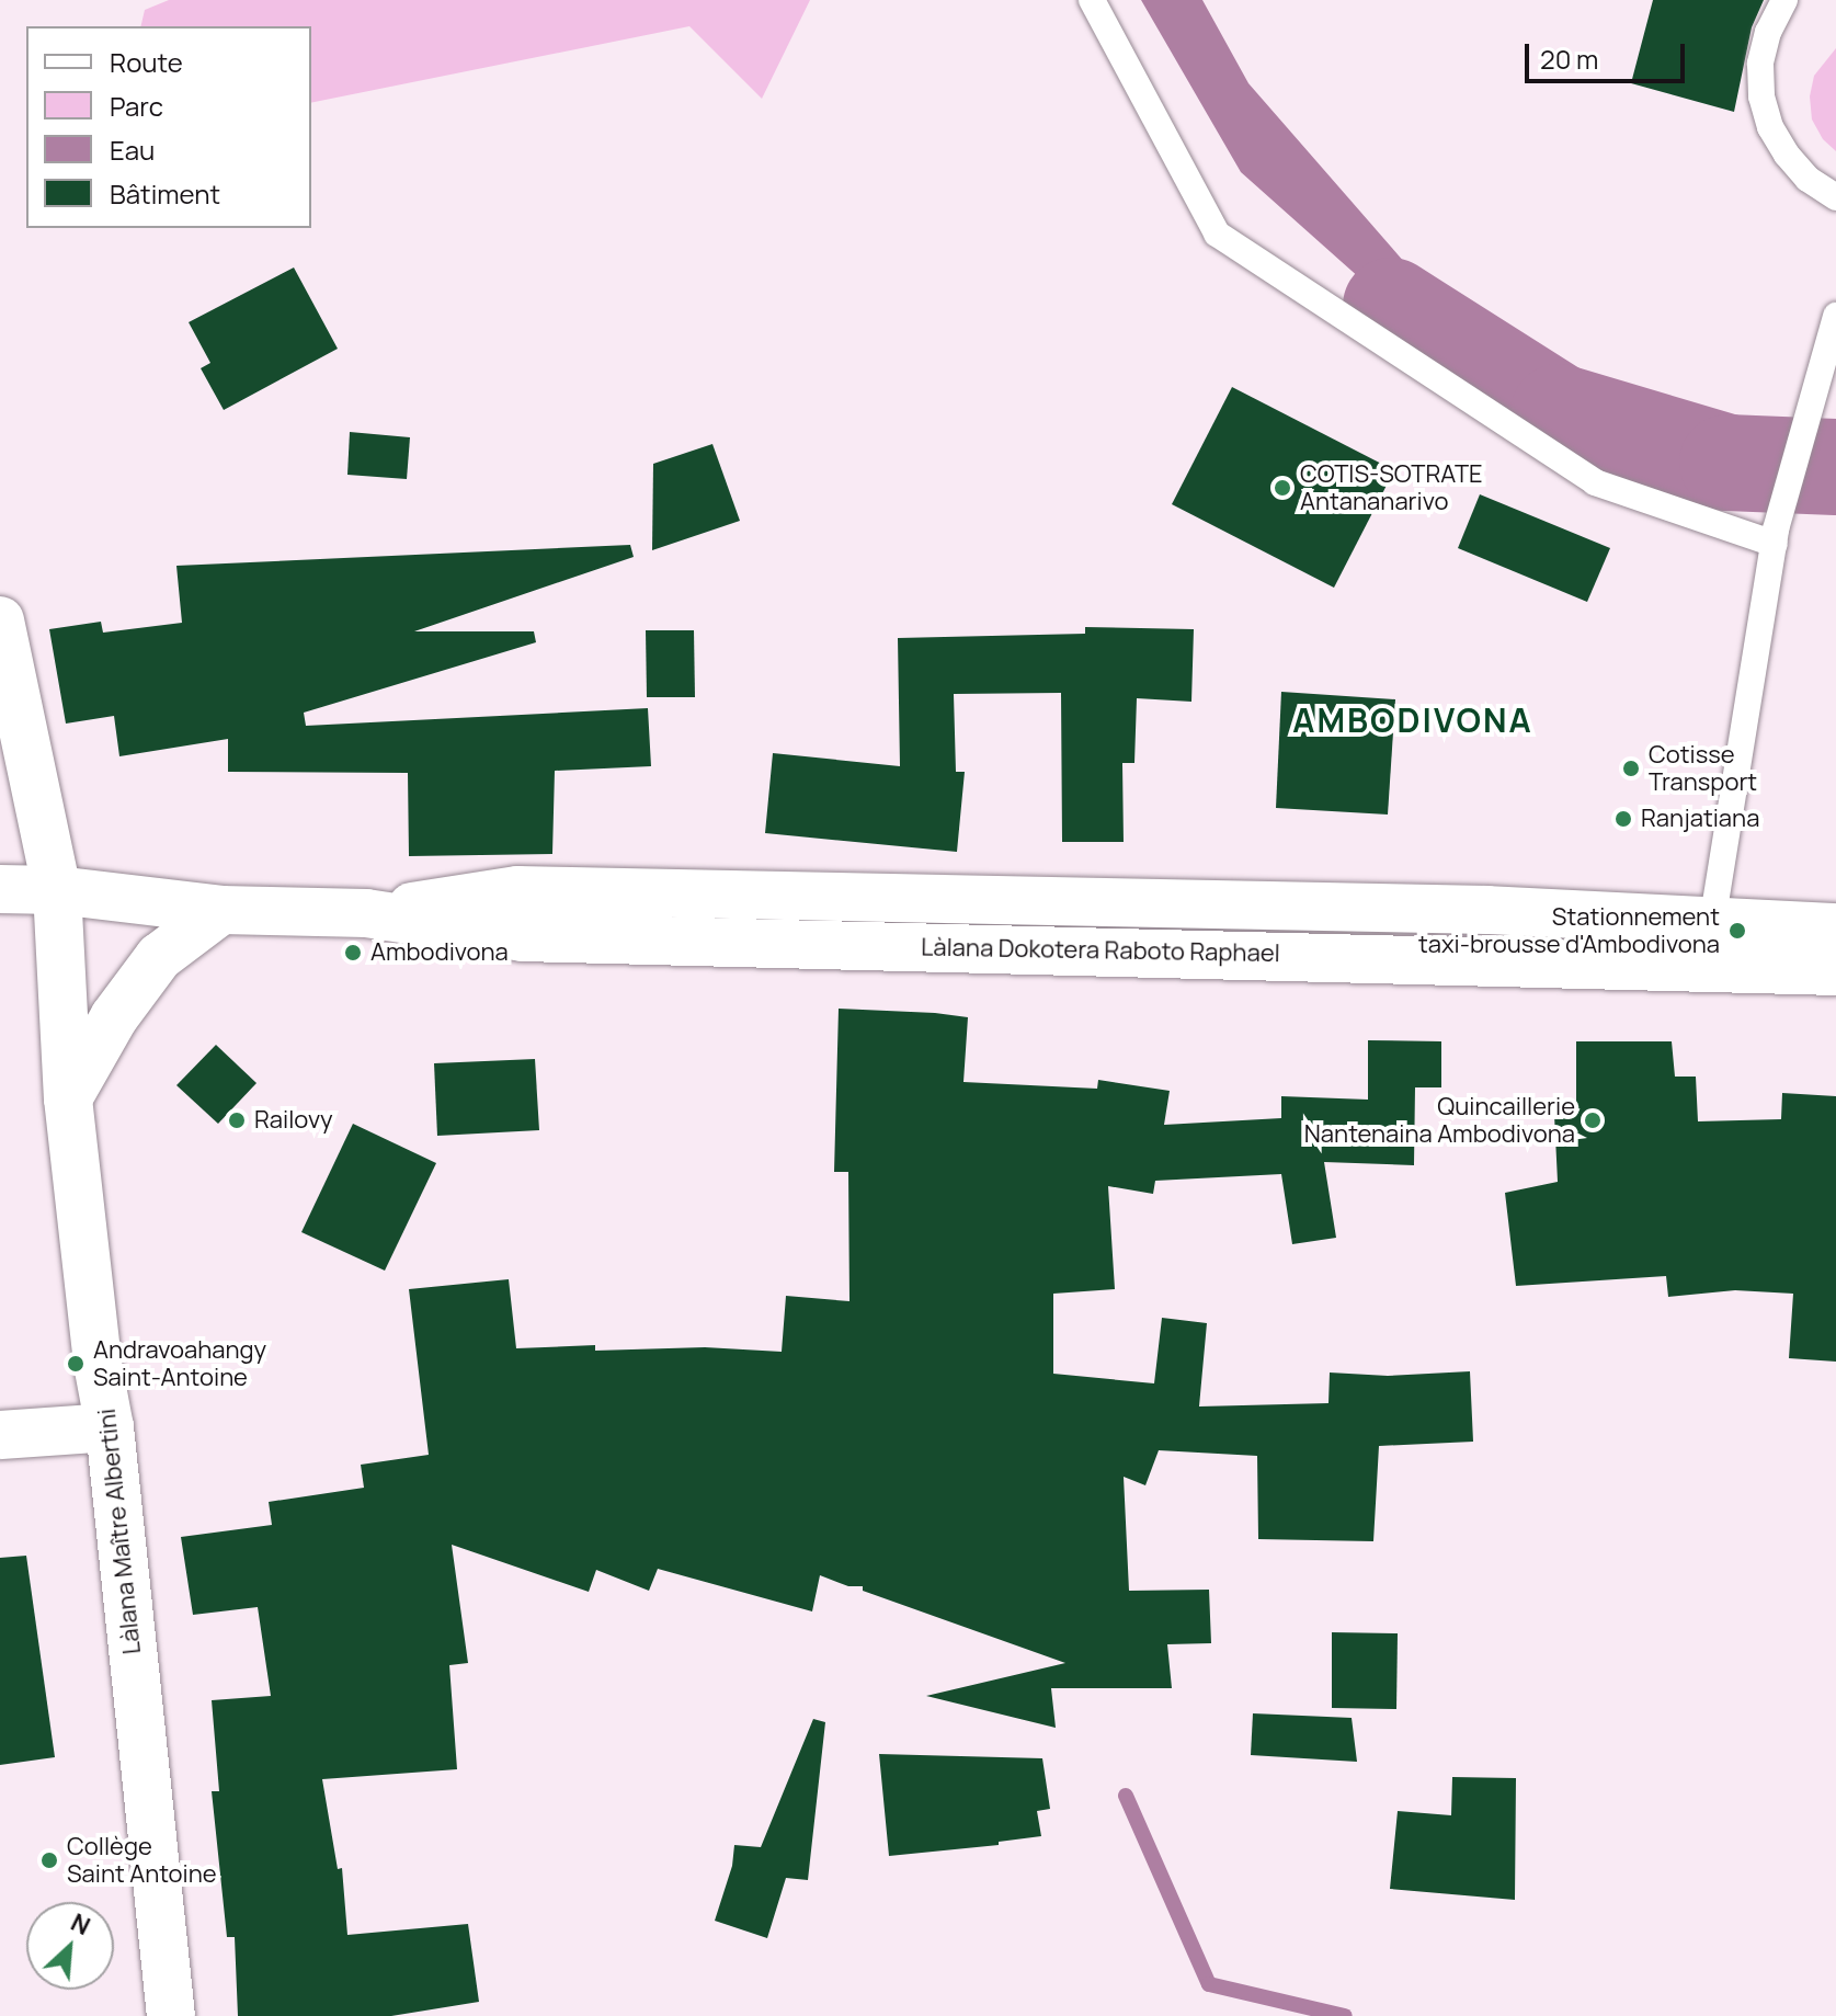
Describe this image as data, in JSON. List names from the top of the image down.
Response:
{
  "streets": {
    "main road": ["Làlana Dokotera Raboto Raphael", "Làlana Maître Albertini"]
  },
  "crossings": [
    ["Làlana Dokotera Raboto Raphael", "Làlana Maître Albertini"]
  ],
  "districts": ["AMBODIVONA"],
  "places": [
    "COTIS-SOTRATE Antananarivo",
    "Cotisse Transport",
    "Ranjatiana",
    "Stationnement taxi-brousse d'Ambodivona",
    "Ambodivona",
    "Railovy",
    "Quincaillerie Nantenaina Ambodivona",
    "Andravoahangy Saint-Antoine",
    "Collège Saint Antoine"
  ],
  "legend": [
    "Route",
    "Parc",
    "Eau",
    "Bâtiment"
  ],
  "scale_bar": "20 m",
  "north": "top right"
}
